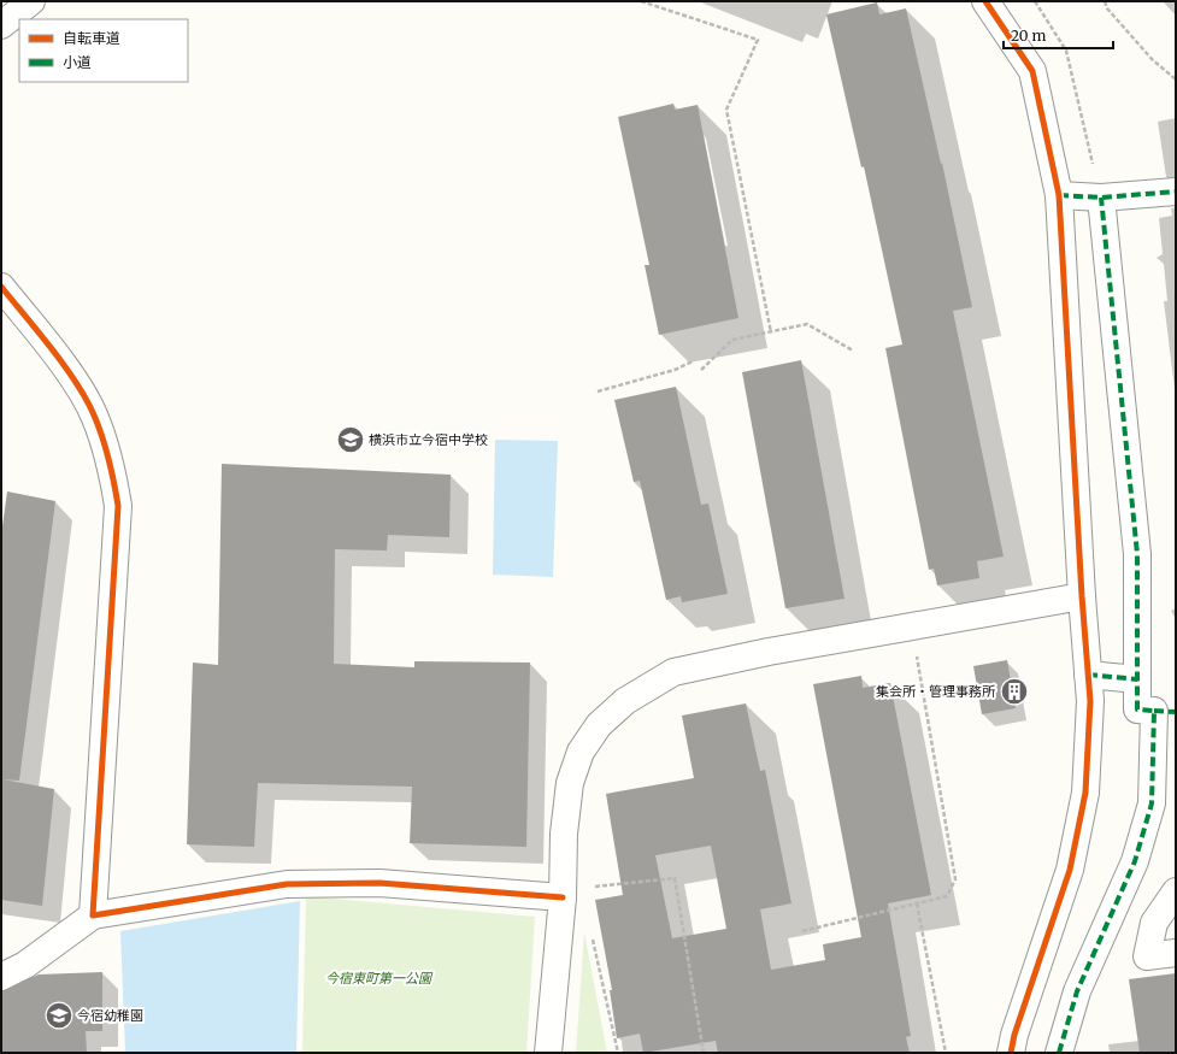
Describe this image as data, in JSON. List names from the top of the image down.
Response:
{
  "parks": ["今宿東町第一公園"],
  "places": {
    "school or university": ["横浜市立今宿中学校", "今宿幼稚園"],
    "building": ["集会所・管理事務所"]
  },
  "legend": ["自転車道", "小道"],
  "scale_bar": "20 m"
}
